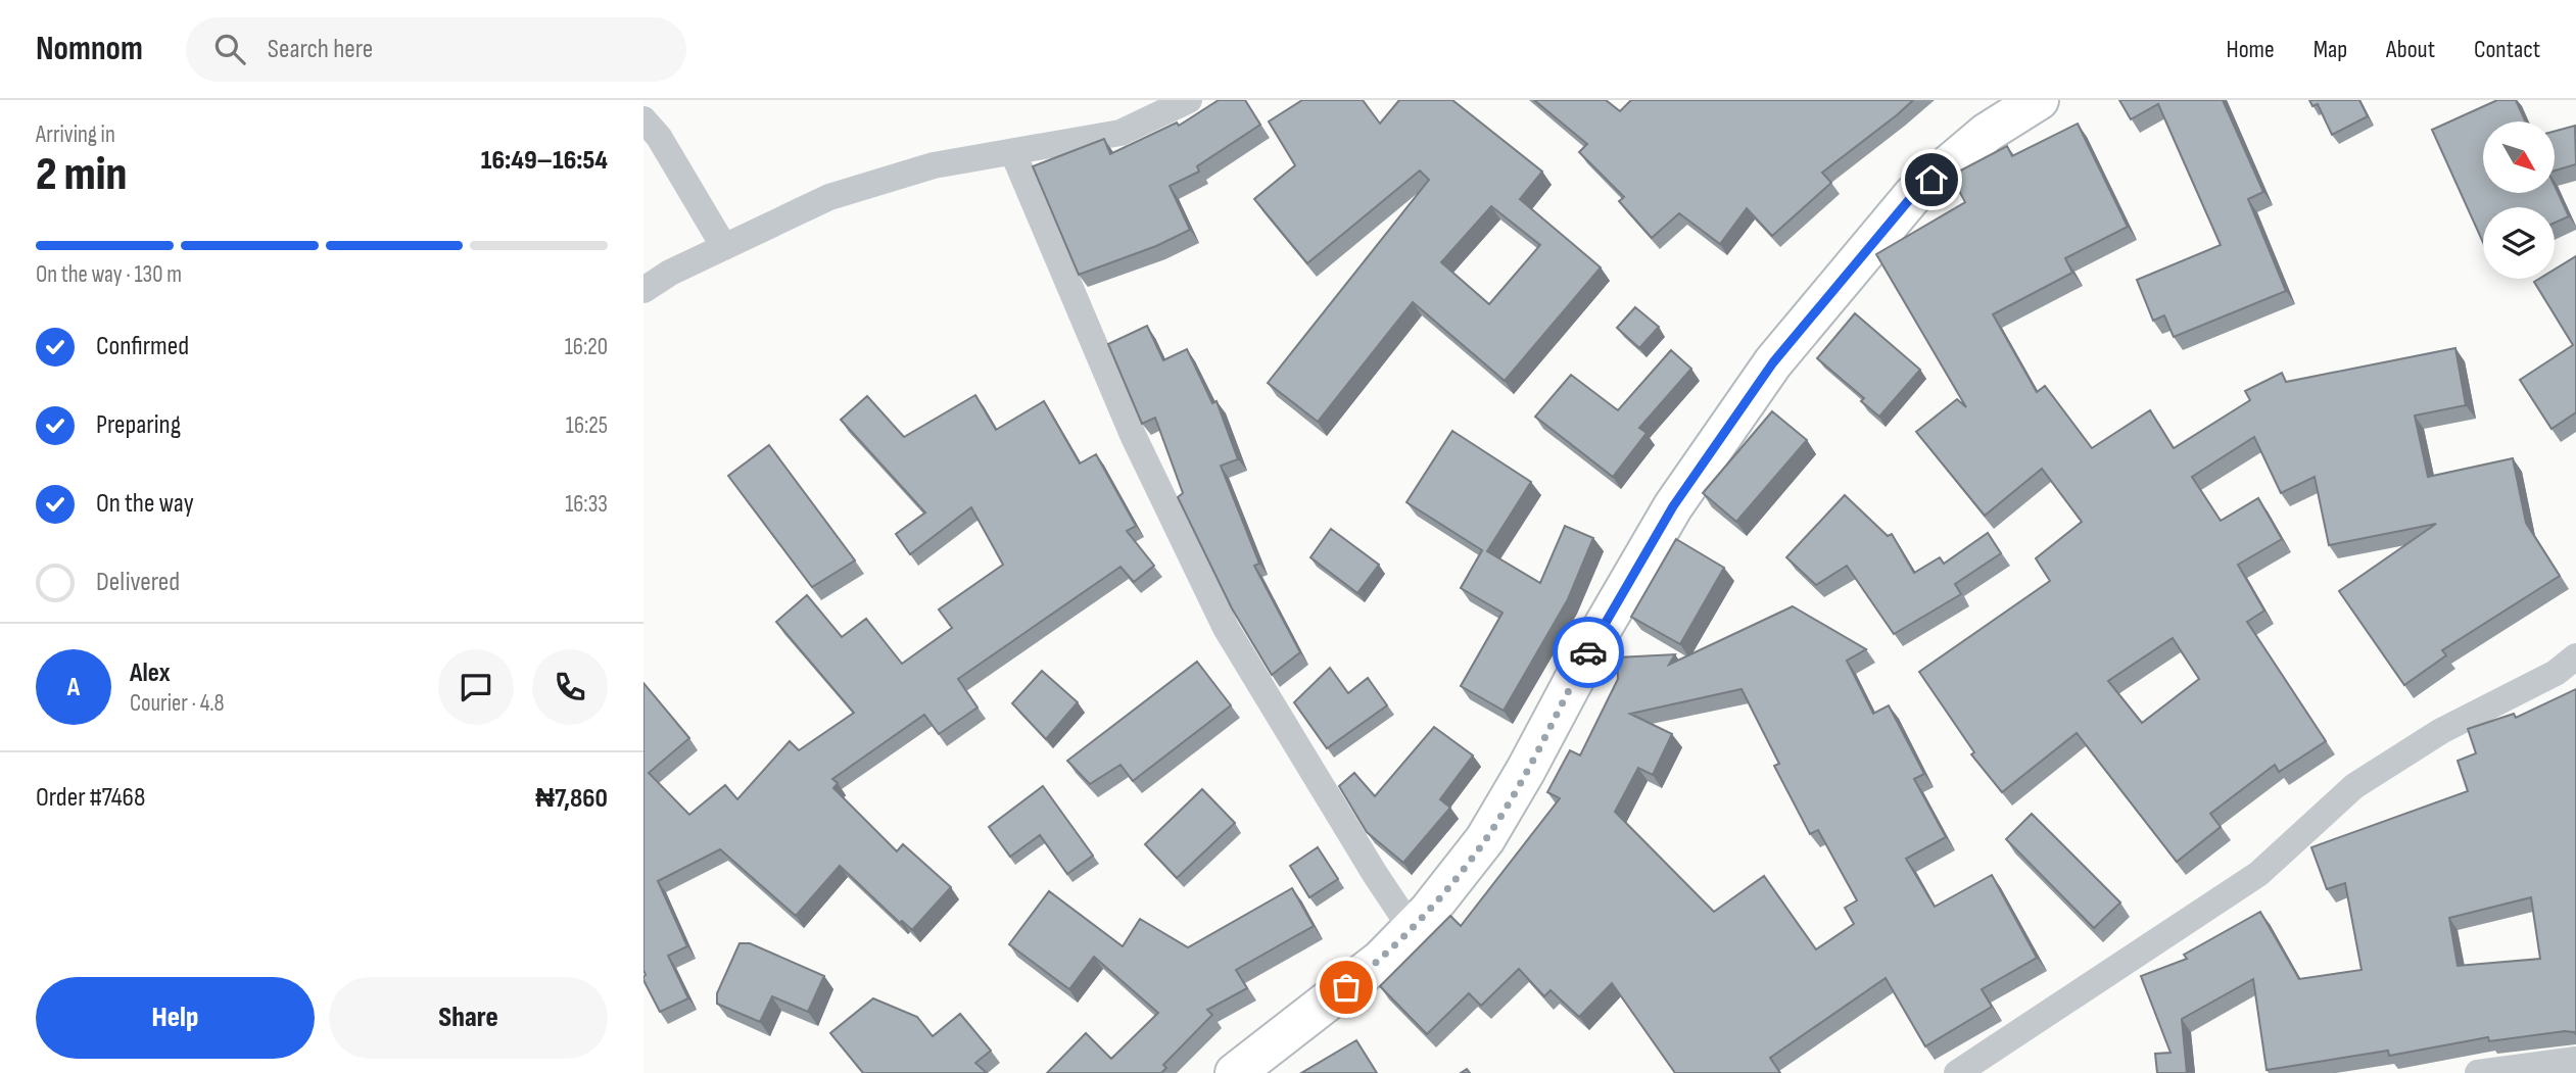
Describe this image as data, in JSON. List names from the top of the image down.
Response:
{
  "north": "bottom right",
  "page": {
    "header": "Nomnom",
    "search": "Search here",
    "nav": [
      "Home",
      "Map",
      "About",
      "Contact"
    ],
    "heading": ["2 min", "Arriving in", "16:49–16:54"],
    "panel": [
      "Alex",
      "Courier · 4.8",
      "Order #7468",
      "₦7,860"
    ],
    "bar": "On the way · 130 m",
    "list": [
      ["Confirmed", "16:20"],
      ["Preparing", "16:25"],
      ["On the way", "16:33"],
      "Delivered"
    ],
    "round": "A",
    "buttons": ["Help", "Share"]
  }
}
